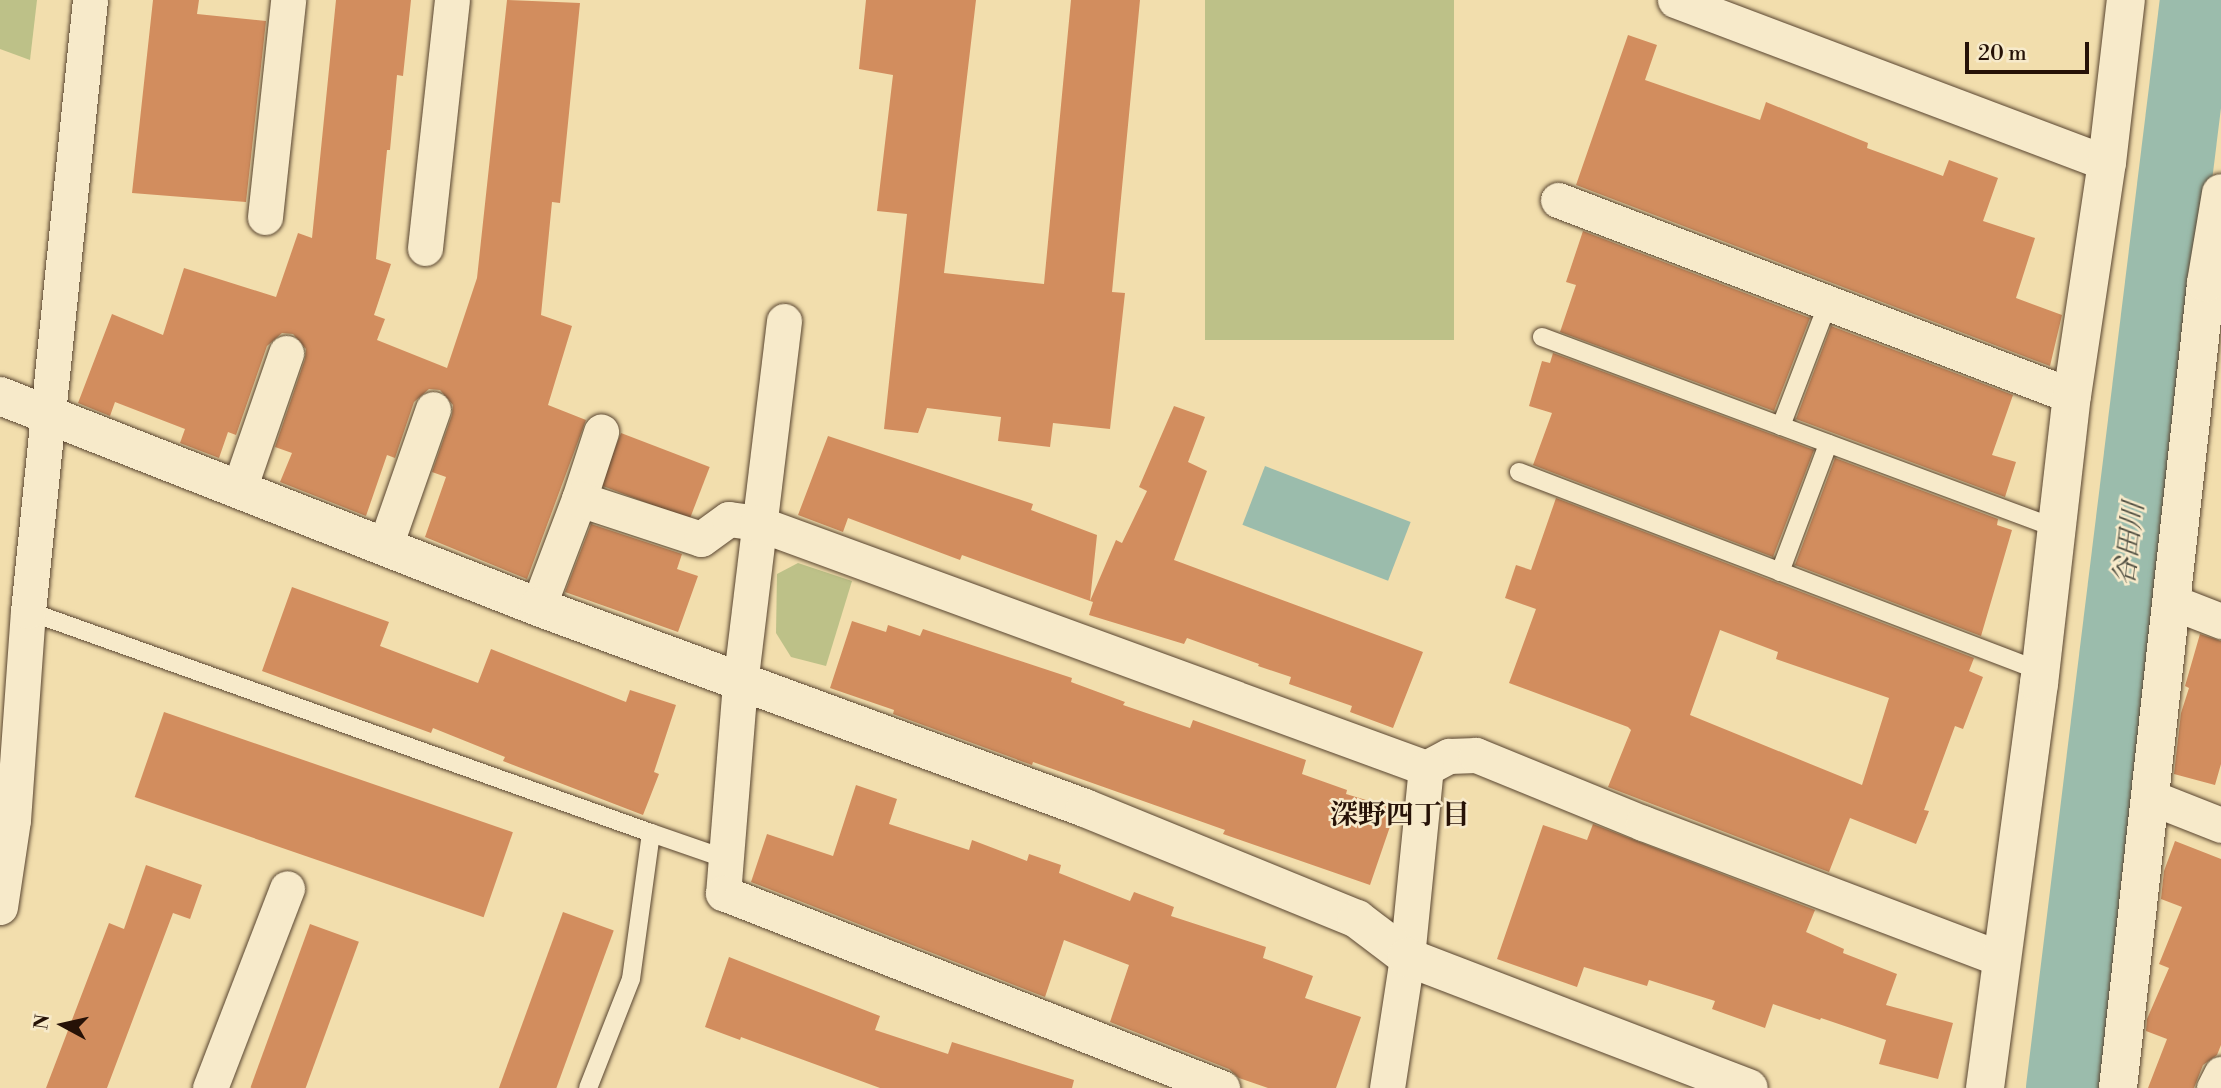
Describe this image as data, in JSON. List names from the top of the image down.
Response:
{
  "districts": ["深野四丁目"],
  "water": ["谷田川"],
  "scale_bar": "20 m",
  "north": "left"
}
